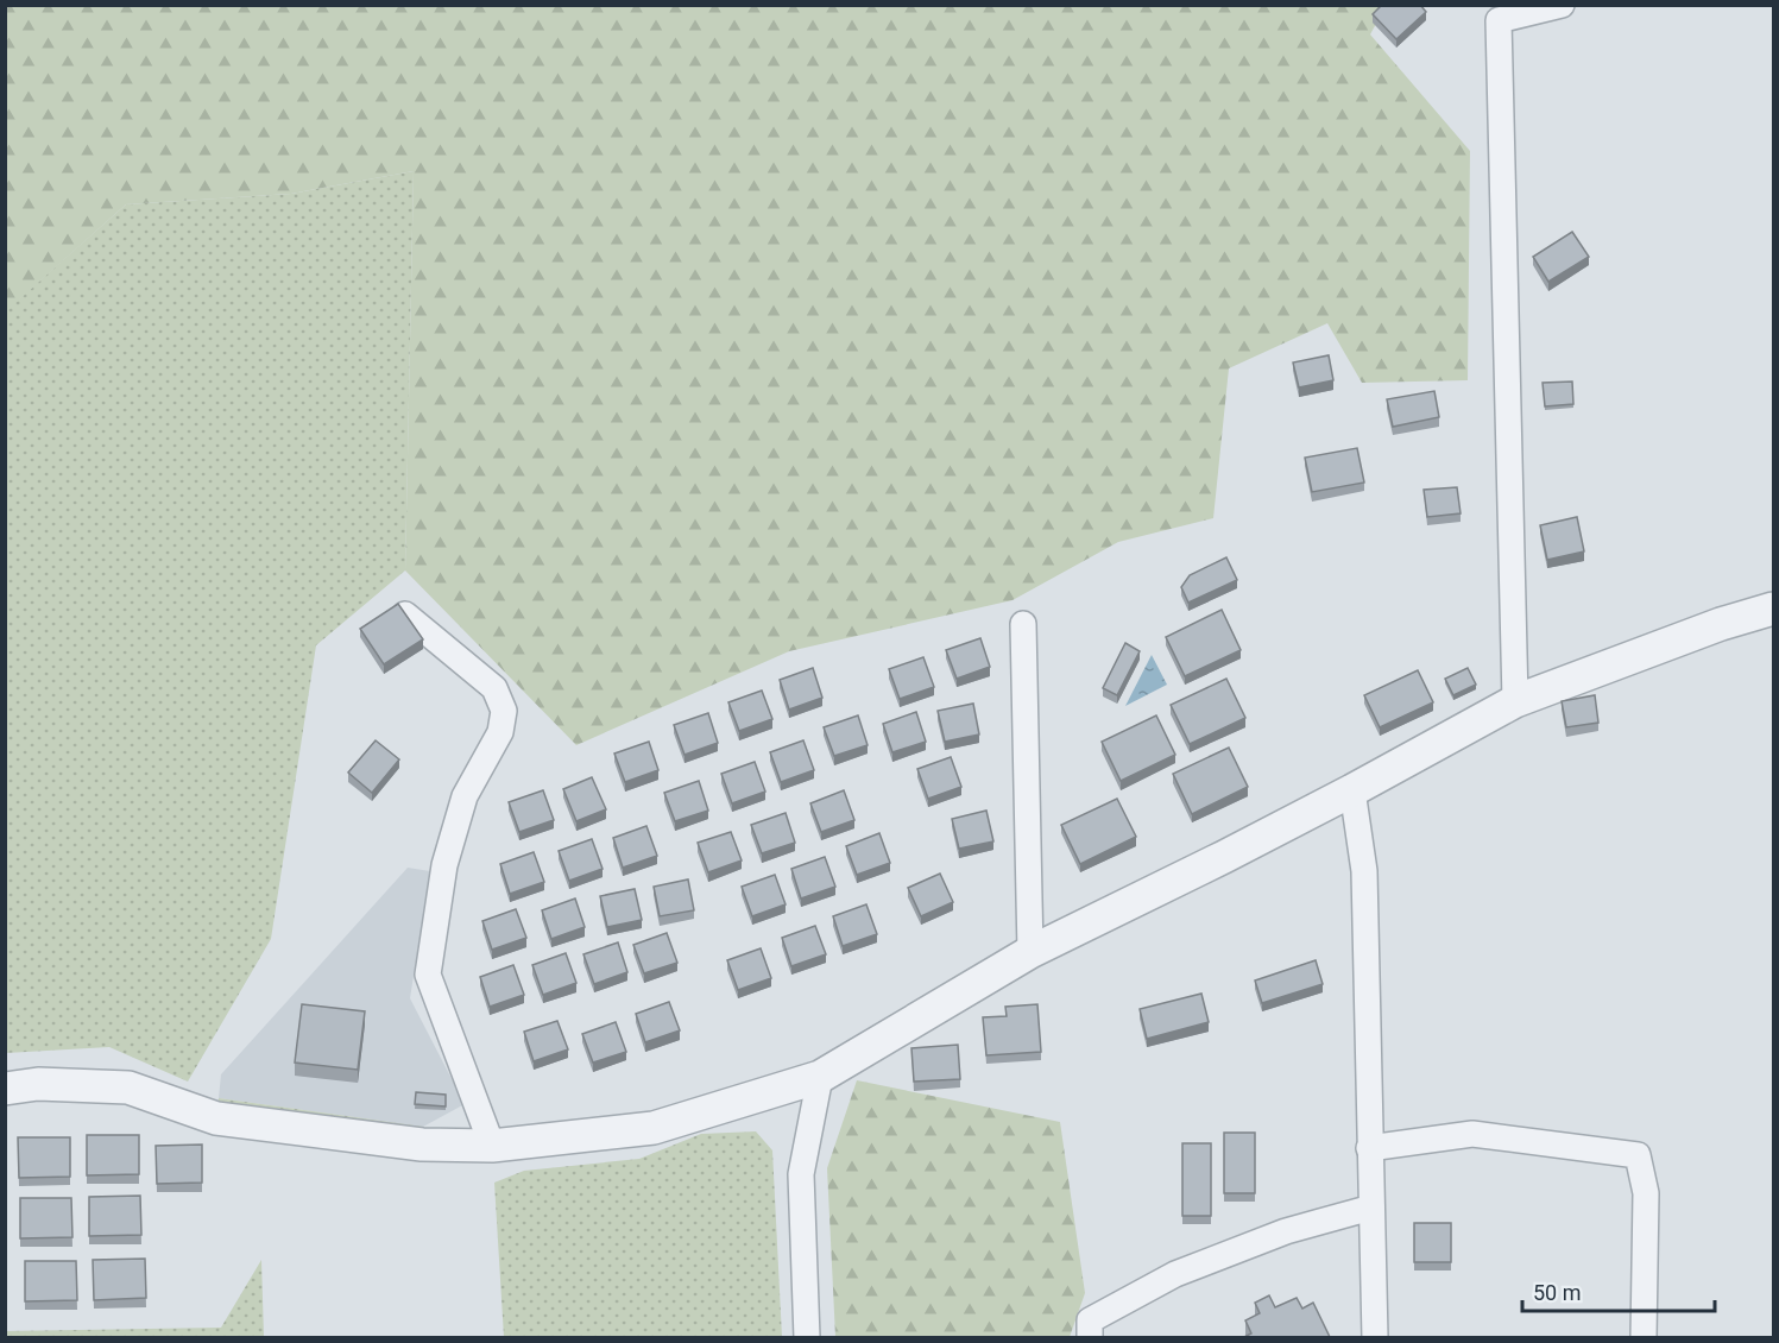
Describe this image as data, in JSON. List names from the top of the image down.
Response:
{
  "scale_bar": "50 m"
}
